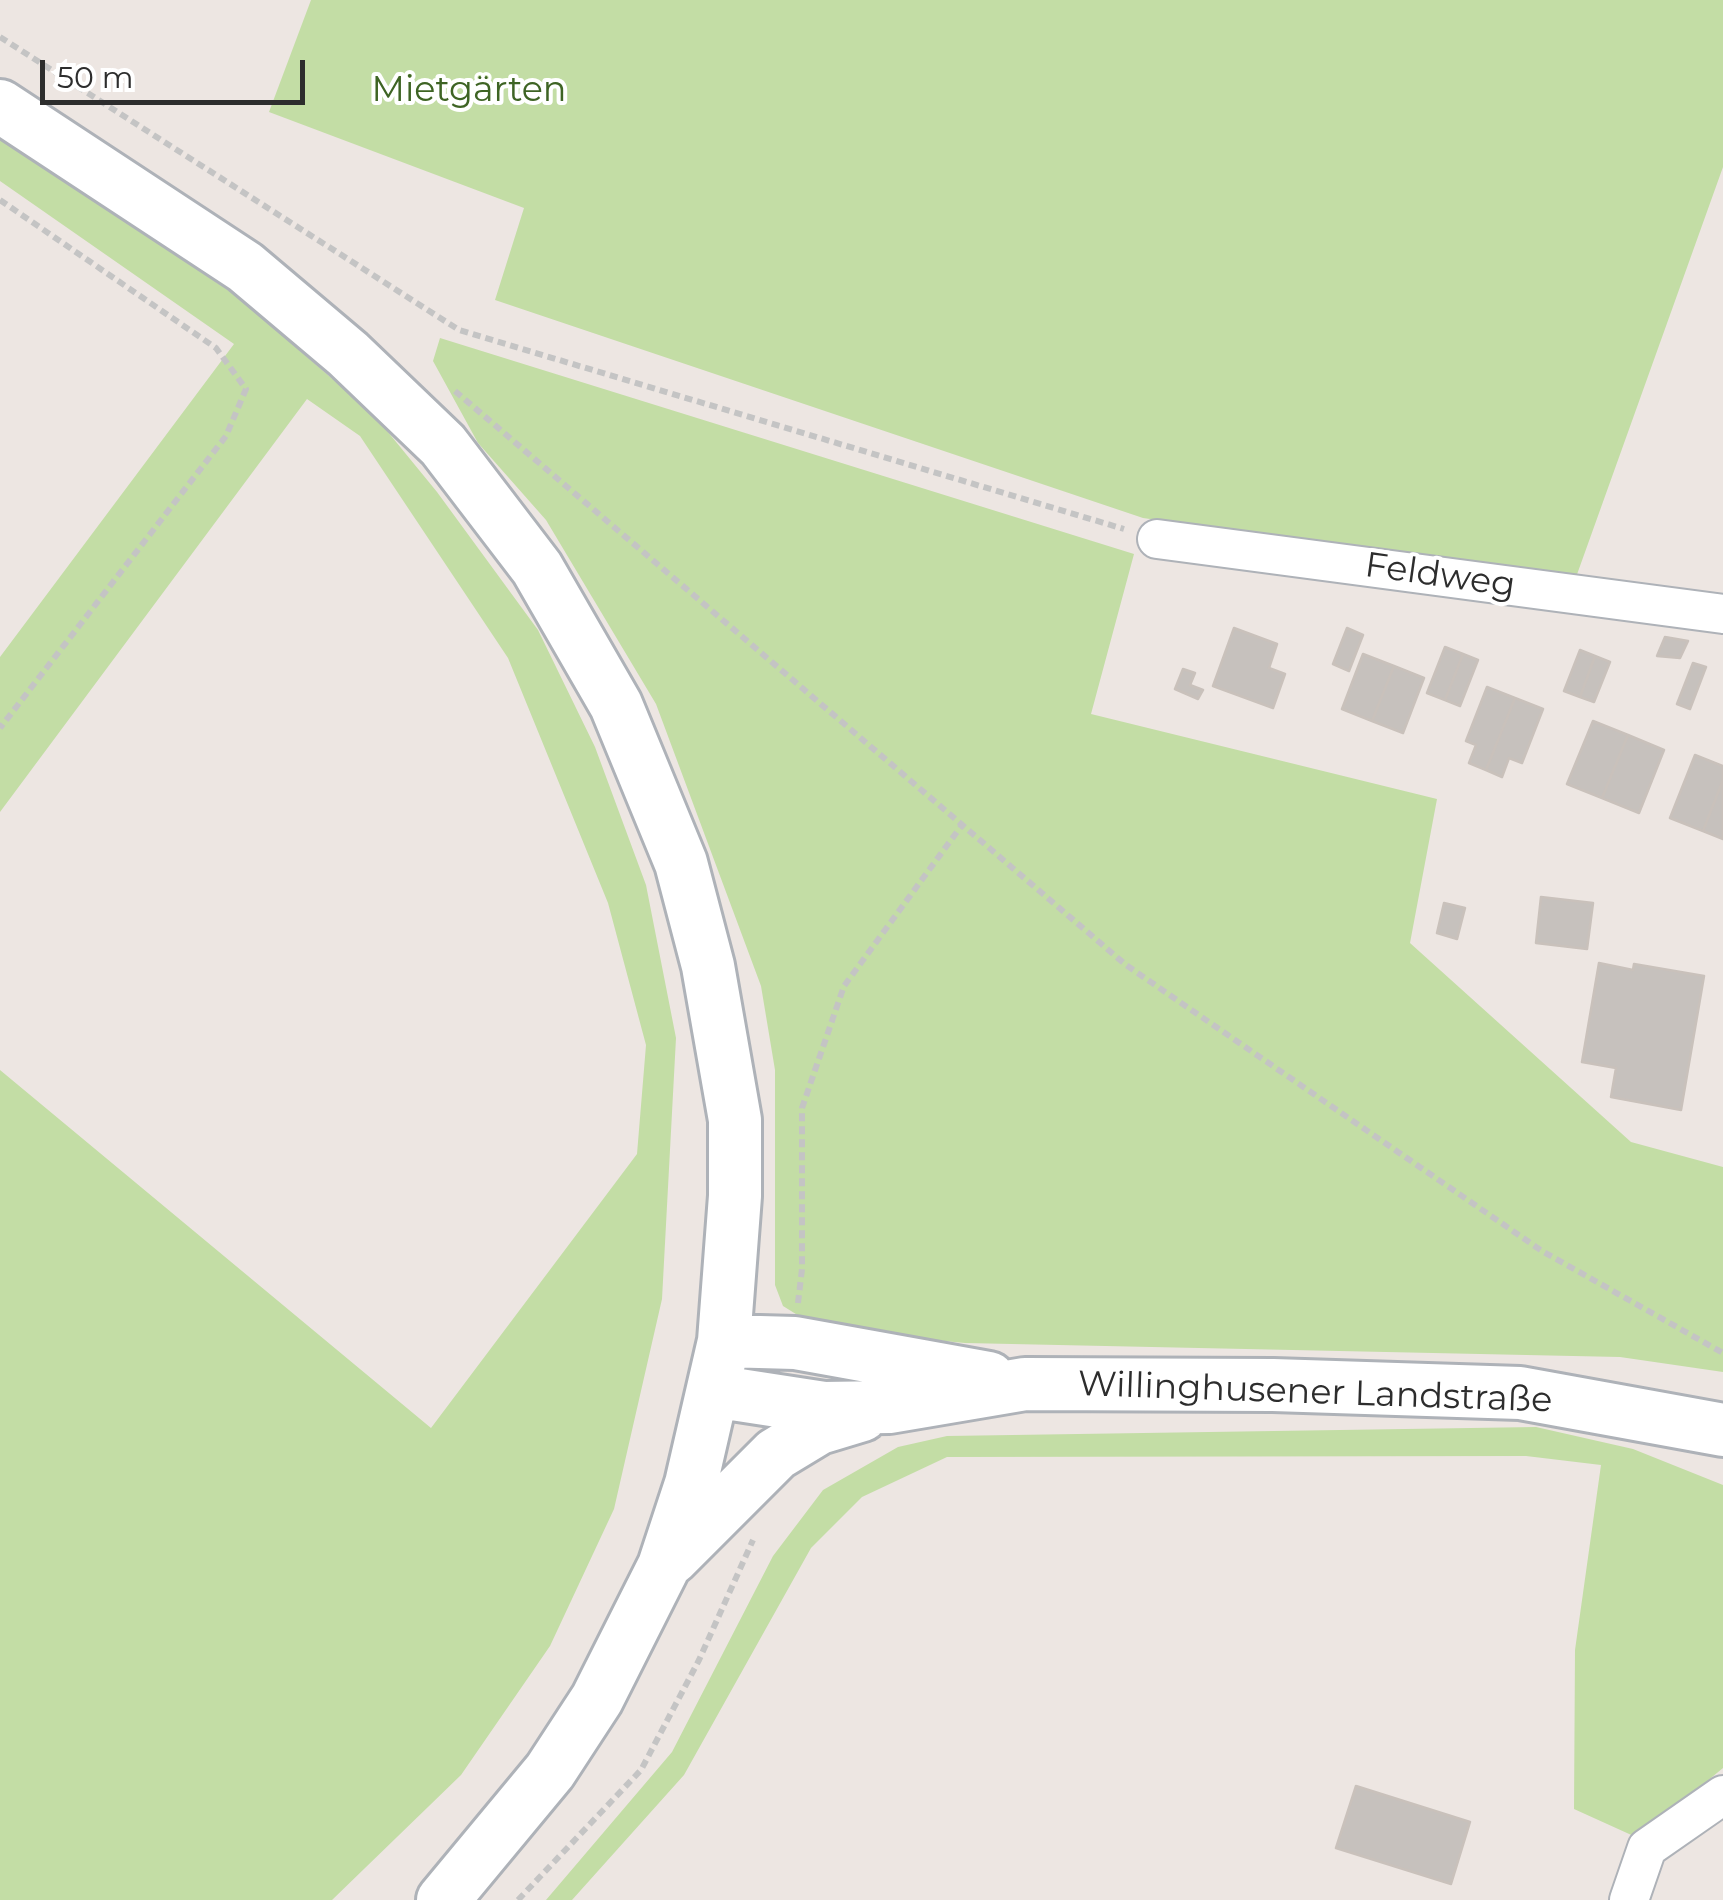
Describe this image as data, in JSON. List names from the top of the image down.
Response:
{
  "streets": {
    "main road": ["Willinghusener Landstraße"],
    "street": ["Feldweg"]
  },
  "parks": ["Mietgärten"],
  "scale_bar": "50 m"
}
